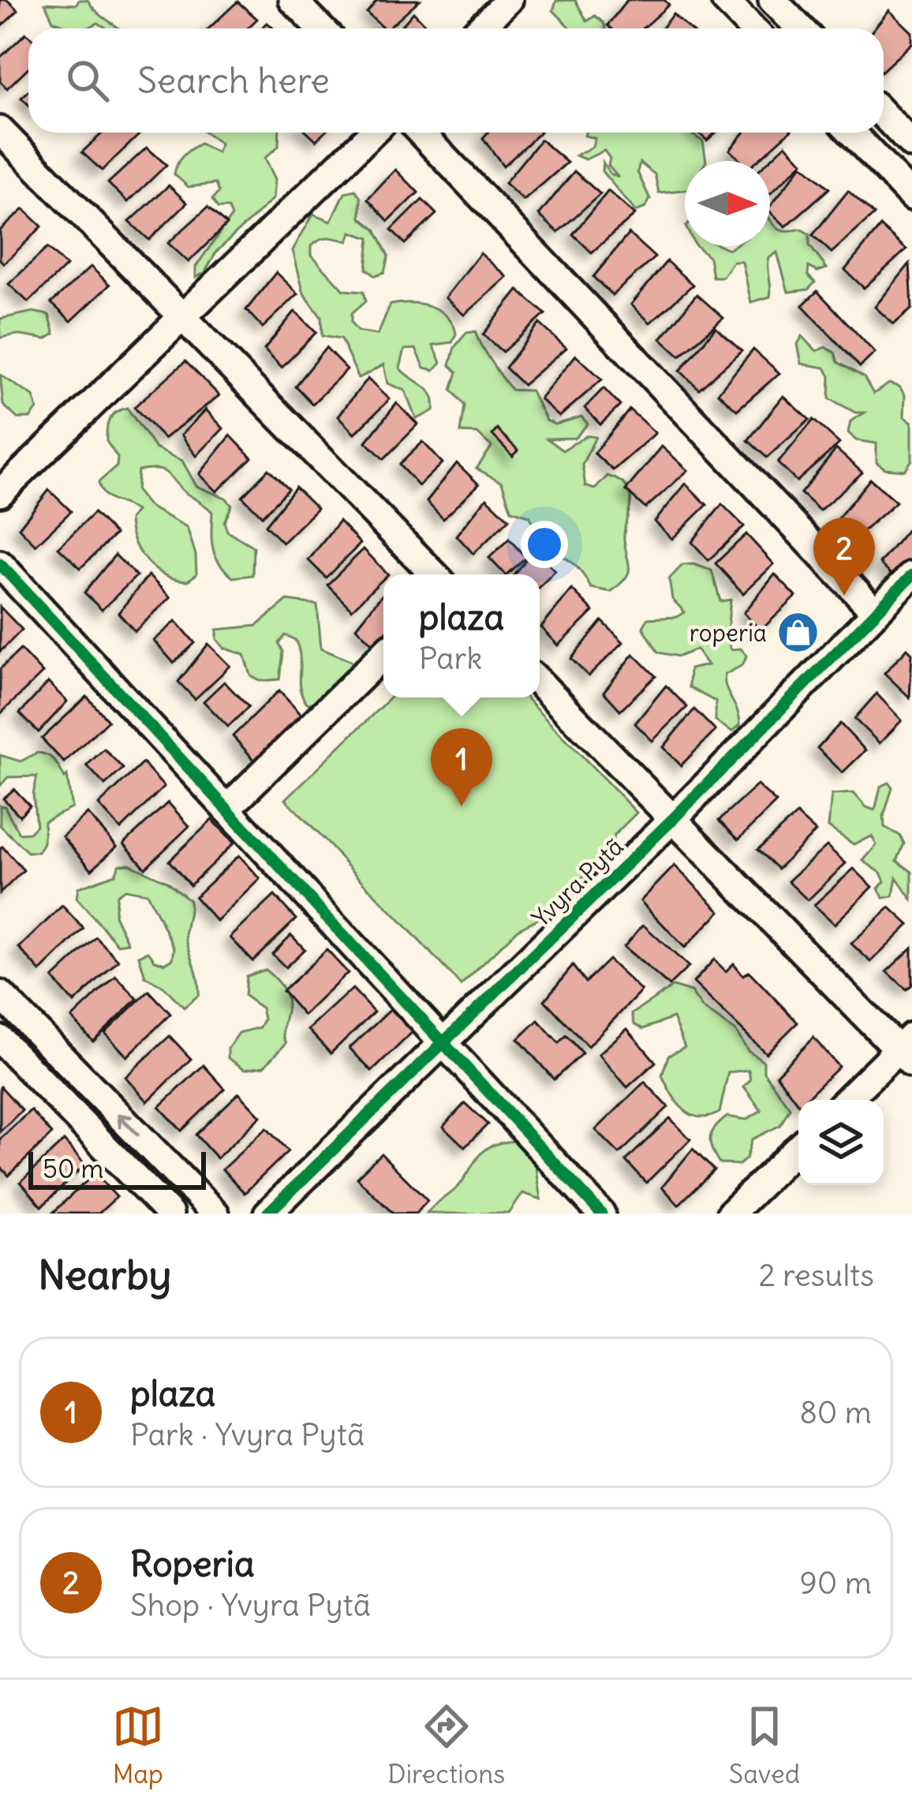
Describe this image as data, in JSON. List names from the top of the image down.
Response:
{
  "streets": {
    "street": ["Yvyra Pytã"]
  },
  "places": {
    "shop": ["roperia"]
  },
  "scale_bar": "50 m",
  "north": "right",
  "page": {
    "search": "Search here",
    "pins": ["2", "1"],
    "popup": ["plaza", "Park"],
    "scale": "50 m",
    "heading": ["Nearby", "2 results"],
    "list": [
      {
        "mark": "1",
        "name": "plaza",
        "note": "Park · Yvyra Pytã",
        "value": "80 m"
      },
      {
        "mark": "2",
        "name": "Roperia",
        "note": "Shop · Yvyra Pytã",
        "value": "90 m"
      }
    ],
    "nav": ["Map", "Directions", "Saved"]
  }
}
